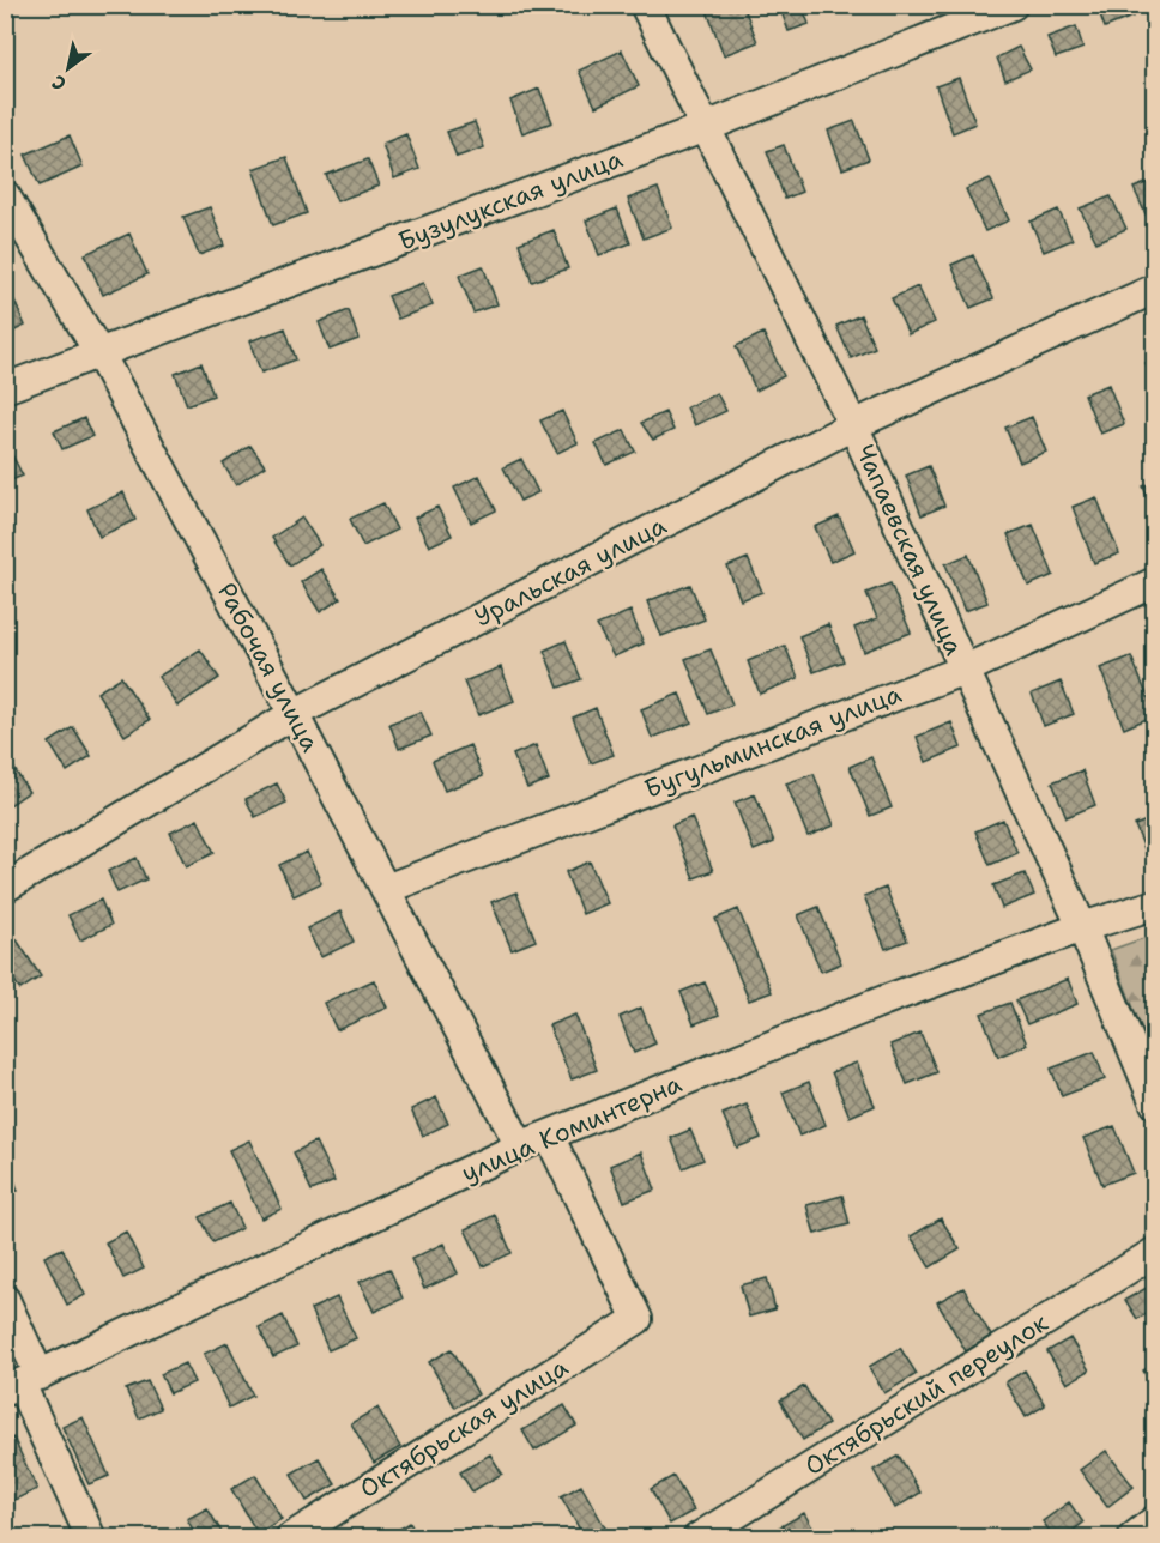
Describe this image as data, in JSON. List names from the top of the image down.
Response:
{
  "streets": {
    "street": [
      "Бузулукская улица",
      "Чапаевская улица",
      "Уральская улица",
      "Рабочая улица",
      "Бугульминская улица",
      "улица Коминтерна",
      "Октябрьский переулок",
      "Октябрьская улица"
    ]
  },
  "crossings": [
    ["Бузулукская улица", "Чапаевская улица"],
    ["Бузулукская улица", "Рабочая улица"],
    ["Чапаевская улица", "Уральская улица"],
    ["Чапаевская улица", "Бугульминская улица"],
    ["Чапаевская улица", "улица Коминтерна"],
    ["Уральская улица", "Рабочая улица"],
    ["Рабочая улица", "Бугульминская улица"],
    ["Рабочая улица", "улица Коминтерна"],
    ["улица Коминтерна", "Октябрьская улица"]
  ],
  "north": "bottom left"
}
